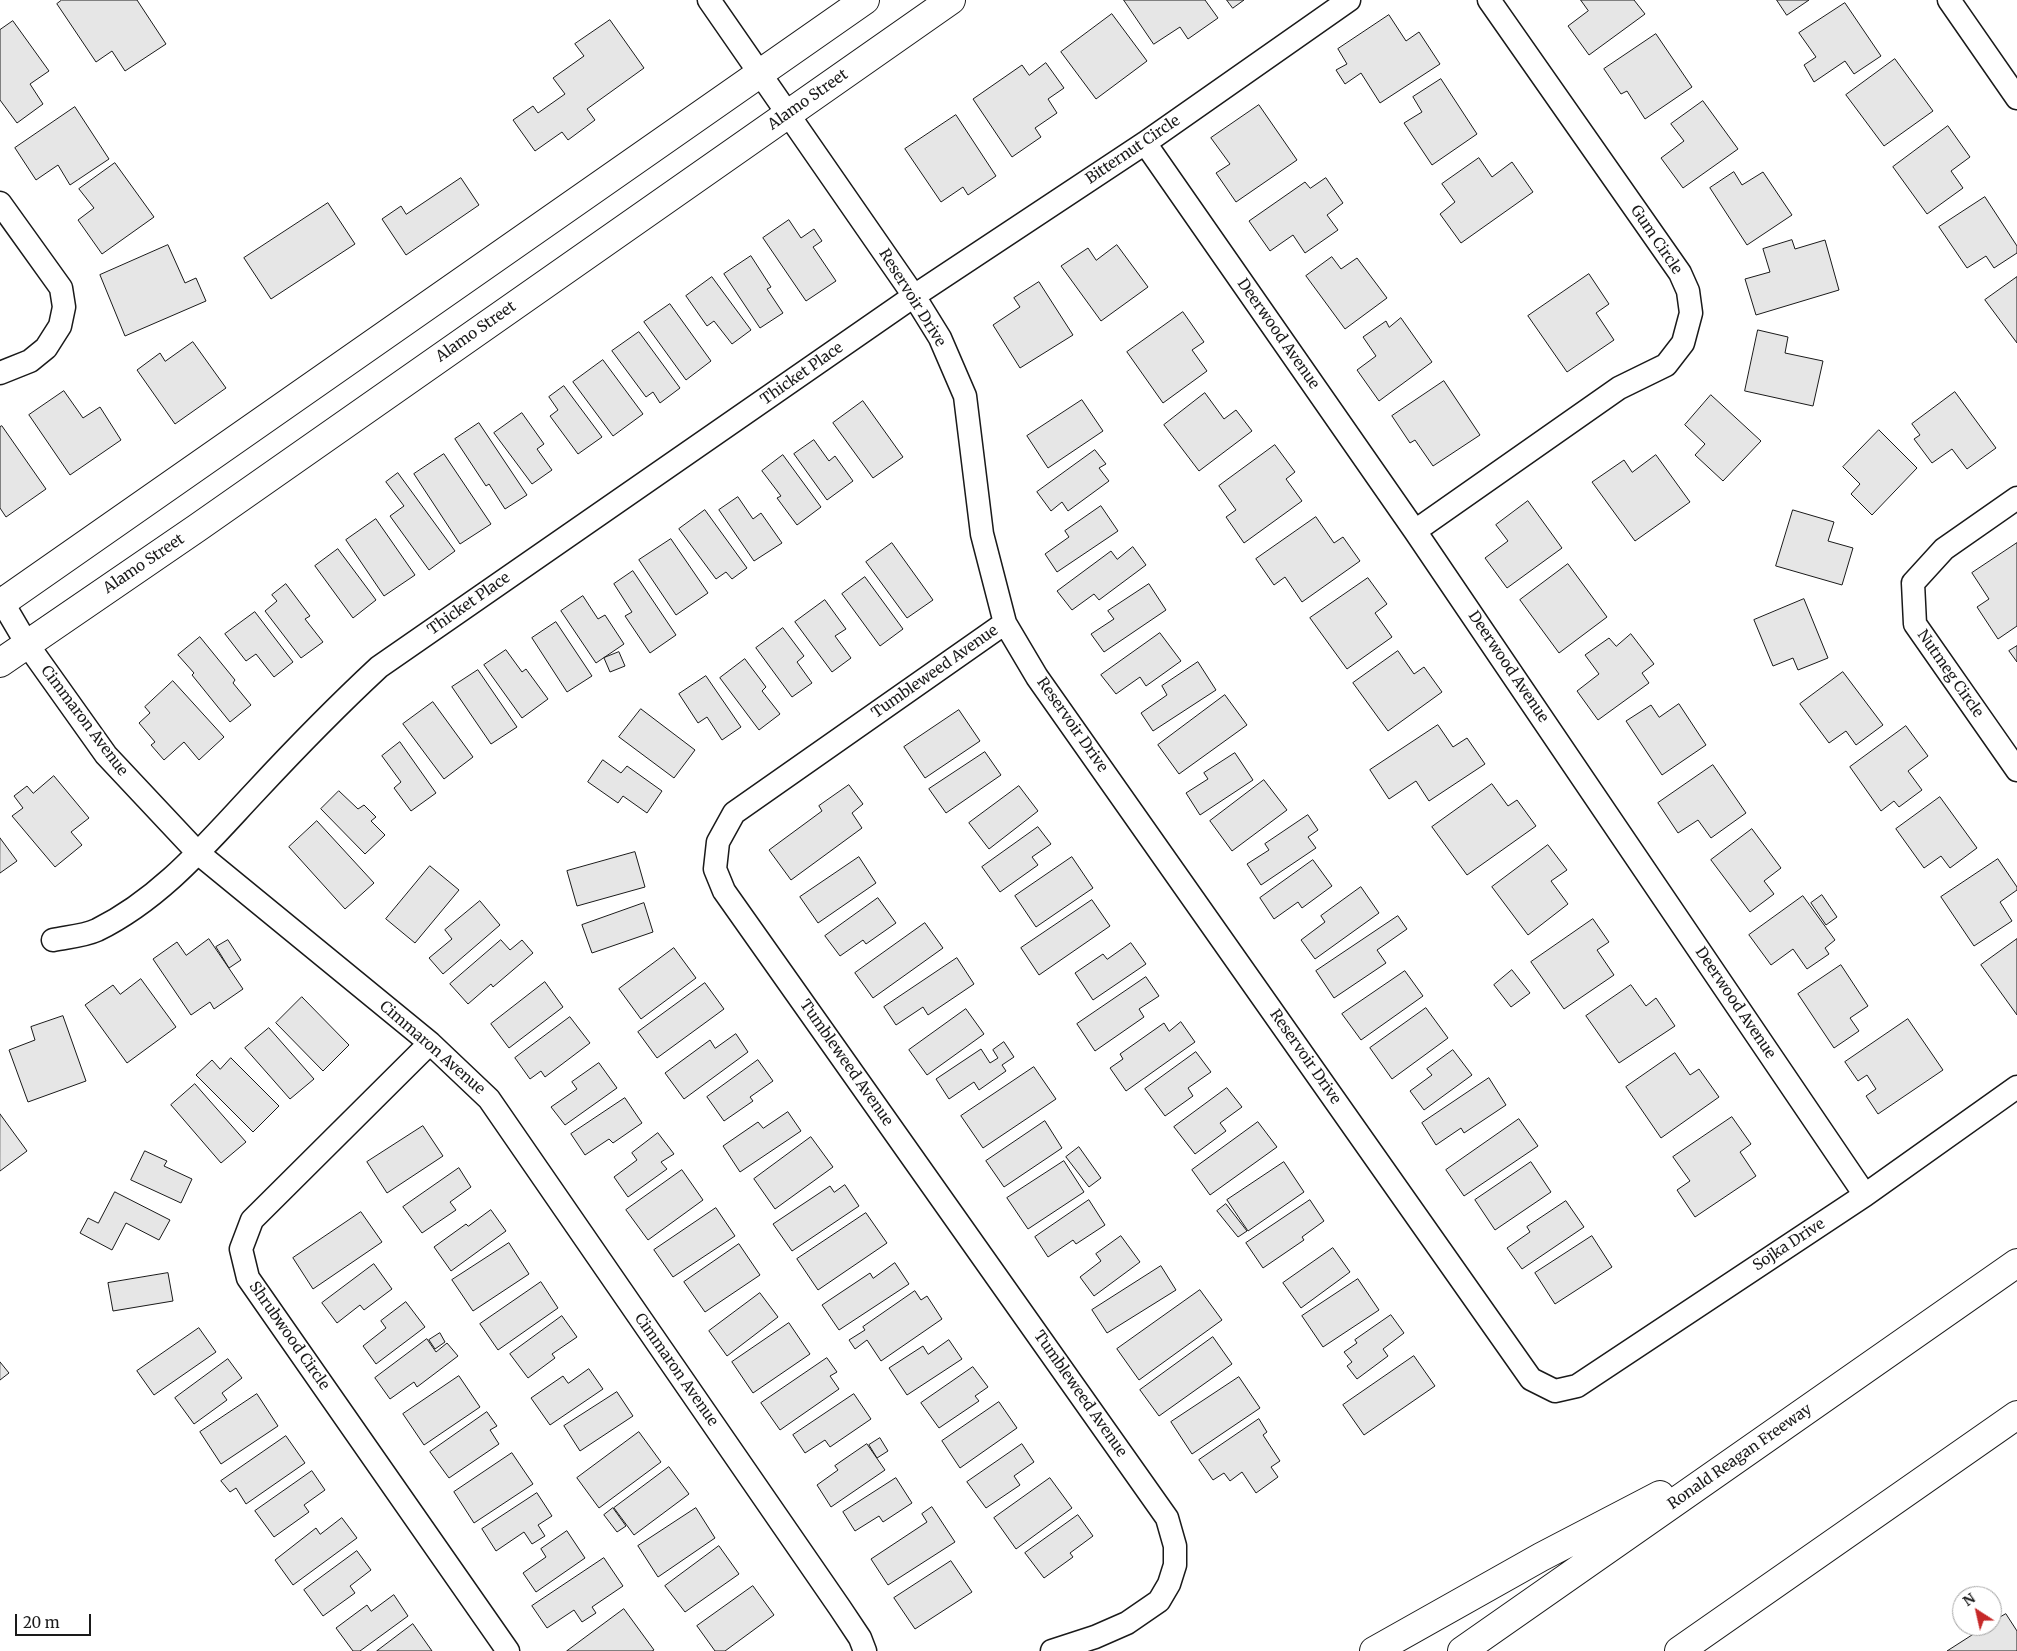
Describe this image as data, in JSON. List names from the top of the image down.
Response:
{
  "streets": {
    "main road": ["Alamo Street", "Ronald Reagan Freeway"],
    "street": [
      "Bitternut Circle",
      "Gum Circle",
      "Reservoir Drive",
      "Deerwood Avenue",
      "Thicket Place",
      "Tumbleweed Avenue",
      "Nutmeg Circle",
      "Cimmaron Avenue",
      "Sojka Drive",
      "Shrubwood Circle"
    ]
  },
  "crossings": [
    ["Alamo Street", "Reservoir Drive"],
    ["Alamo Street", "Cimmaron Avenue"],
    ["Bitternut Circle", "Reservoir Drive"],
    ["Bitternut Circle", "Deerwood Avenue"],
    ["Bitternut Circle", "Thicket Place"],
    ["Gum Circle", "Deerwood Avenue"],
    ["Reservoir Drive", "Thicket Place"],
    ["Reservoir Drive", "Tumbleweed Avenue"],
    ["Reservoir Drive", "Sojka Drive"],
    ["Deerwood Avenue", "Sojka Drive"],
    ["Thicket Place", "Cimmaron Avenue"],
    ["Cimmaron Avenue", "Shrubwood Circle"]
  ],
  "scale_bar": "20 m",
  "north": "top left"
}
